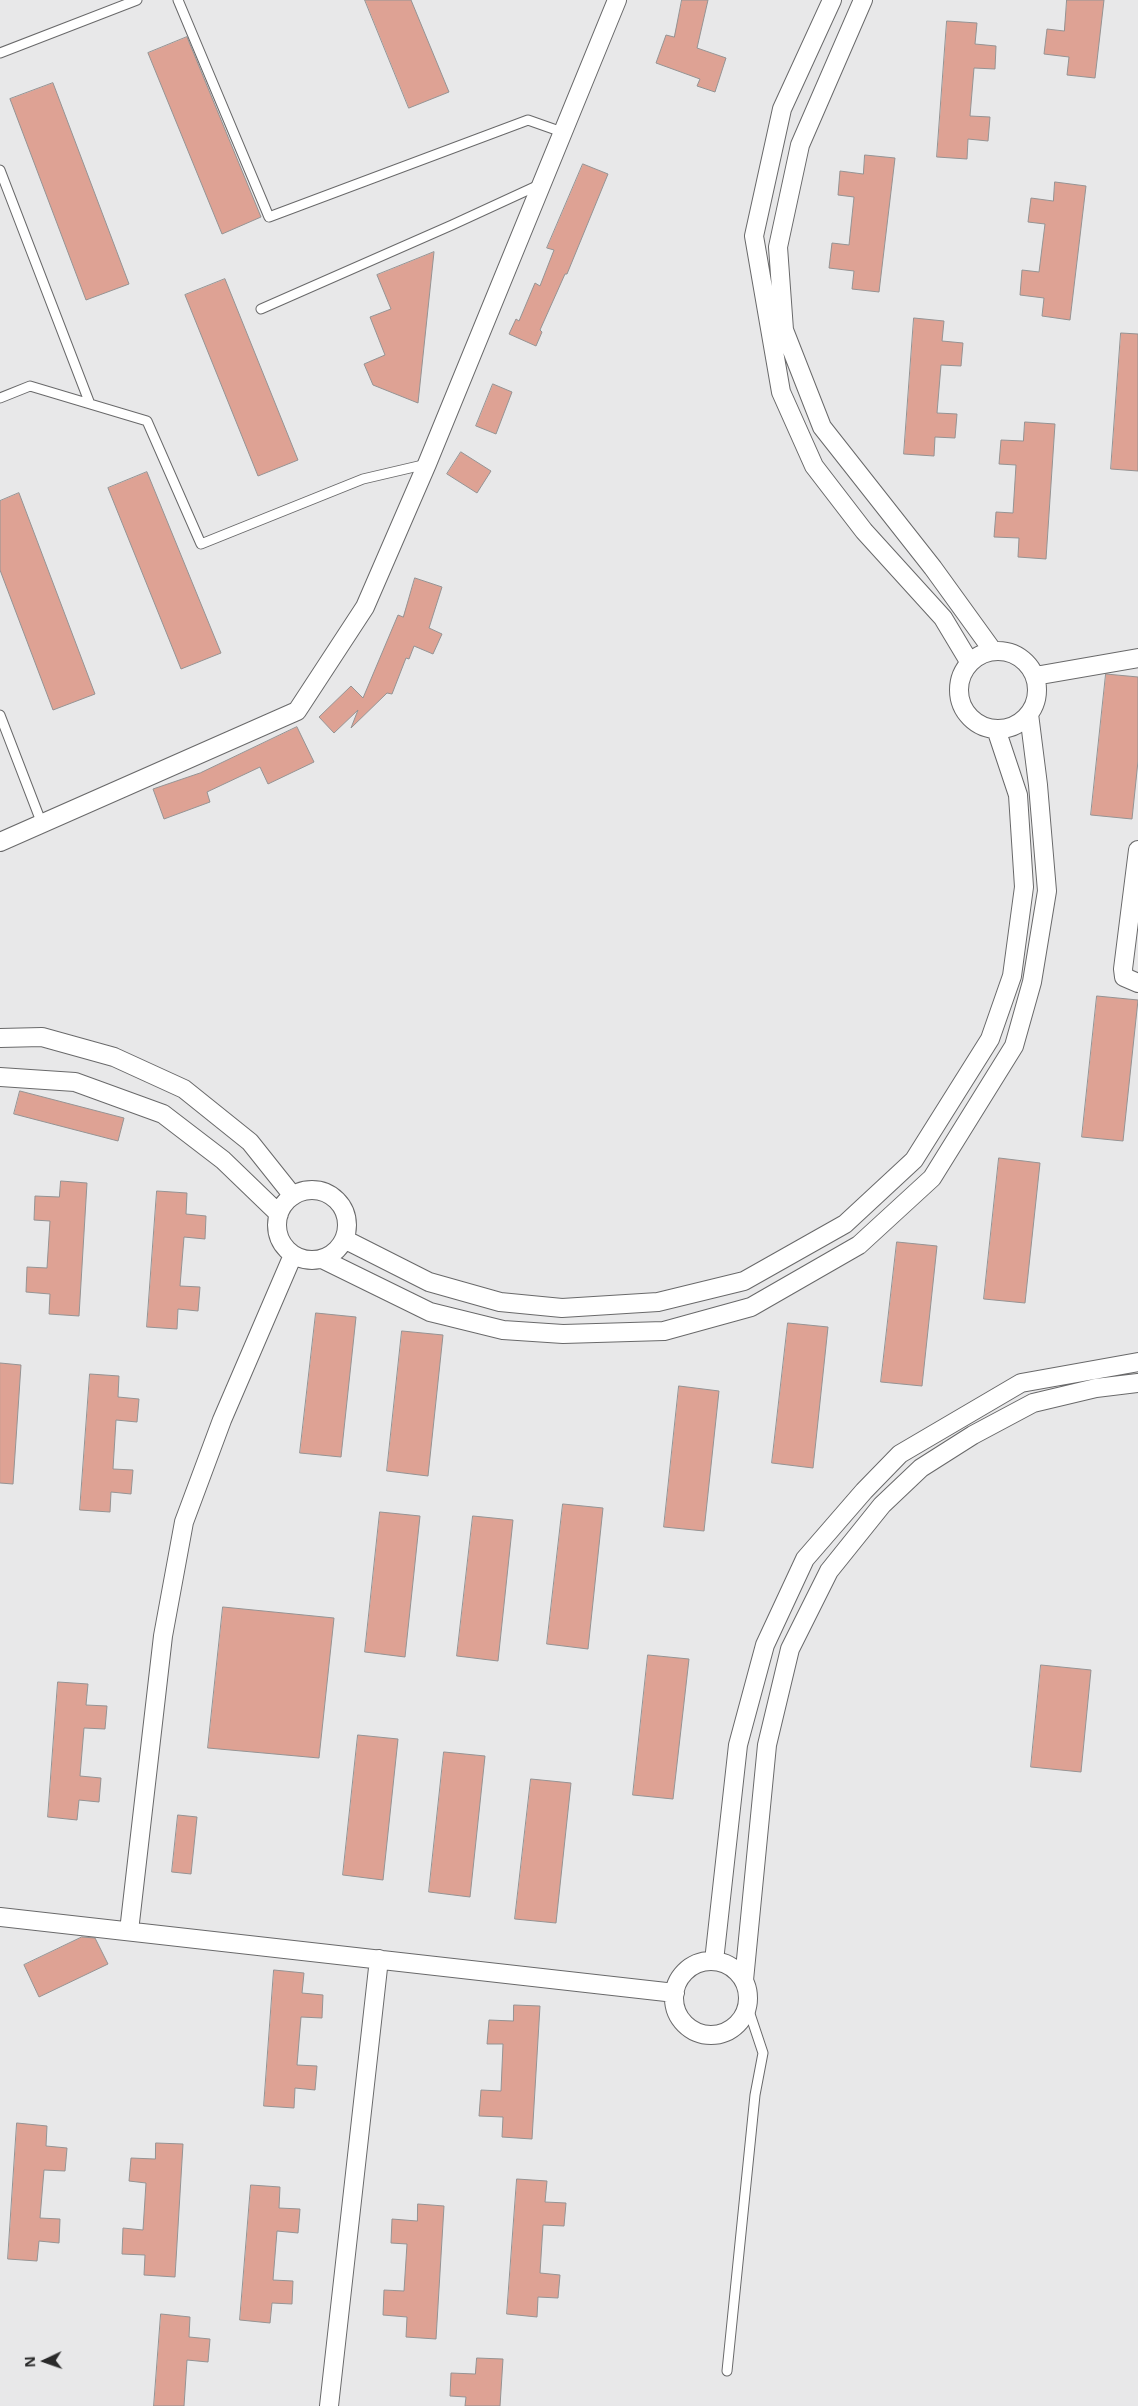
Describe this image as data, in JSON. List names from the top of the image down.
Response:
{
  "north": "left"
}
